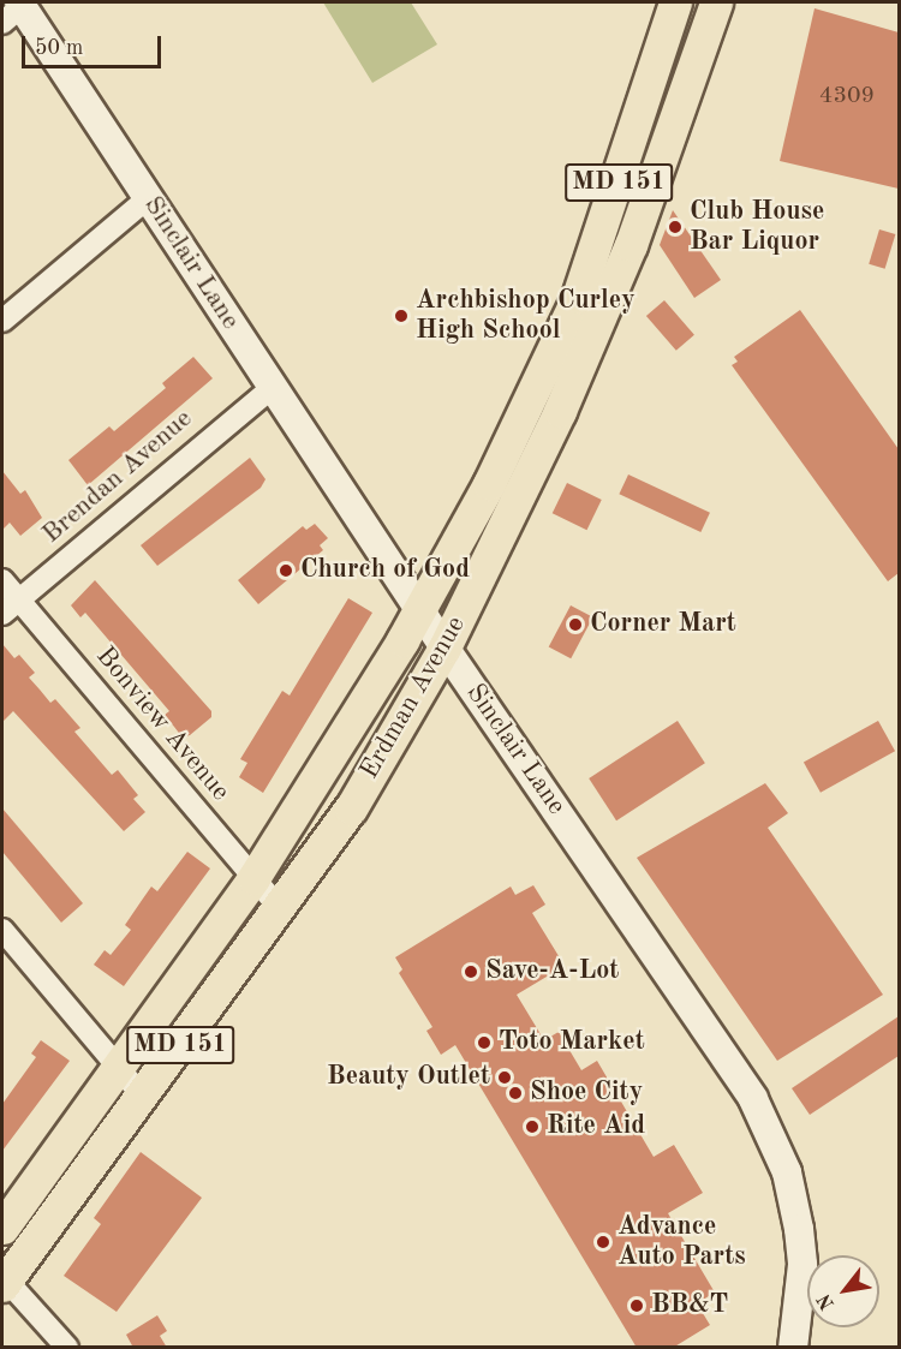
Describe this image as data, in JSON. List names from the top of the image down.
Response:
{
  "streets": {
    "main road": ["MD 151", "Sinclair Lane", "Erdman Avenue"],
    "street": ["Brendan Avenue", "Bonview Avenue"]
  },
  "crossings": [
    ["Sinclair Lane", "Brendan Avenue"],
    ["Sinclair Lane", "Erdman Avenue"],
    ["Brendan Avenue", "Bonview Avenue"],
    ["Erdman Avenue", "Bonview Avenue"]
  ],
  "places": [
    "Club House Bar Liquor",
    "Archbishop Curley High School",
    "Church of God",
    "Corner Mart",
    "Save-A-Lot",
    "Toto Market",
    "Beauty Outlet",
    "Shoe City",
    "Rite Aid",
    "Advance Auto Parts",
    "BB&T"
  ],
  "house_numbers": ["4309"],
  "scale_bar": "50 m",
  "north": "bottom left"
}
